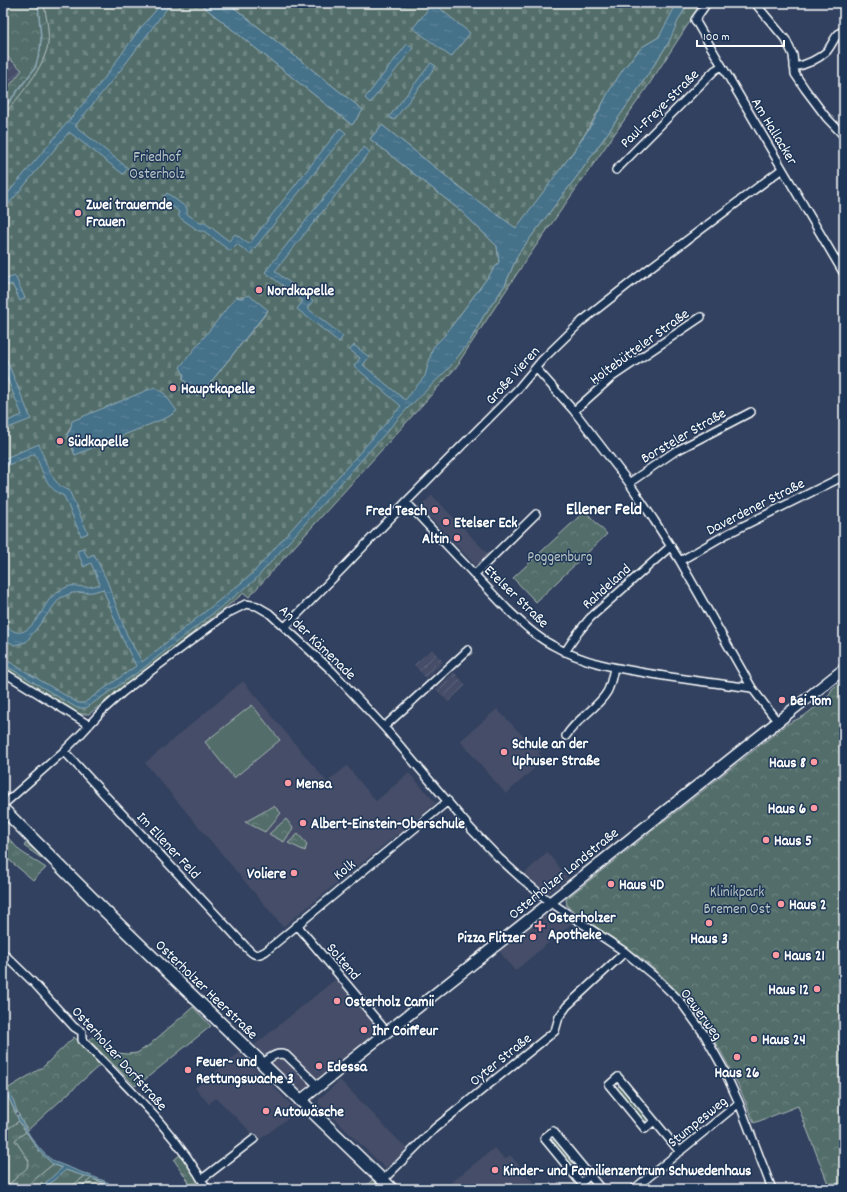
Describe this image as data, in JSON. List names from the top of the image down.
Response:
{
  "streets": {
    "main road": ["Osterholzer Landstraße", "Osterholzer Heerstraße"],
    "street": [
      "Paul-Freye-Straße",
      "Am Hallacker",
      "Holtebütteler Straße",
      "Große Vieren",
      "Borsteler Straße",
      "Daverdener Straße",
      "Rahdeland",
      "Etelser Straße",
      "An der Kämenade",
      "Im Ellener Feld",
      "Kolk",
      "Soltend",
      "Oewerweg",
      "Osterholzer Dorfstraße",
      "Oyter Straße",
      "Stumpesweg"
    ]
  },
  "crossings": [
    ["Paul-Freye-Straße", "Am Hallacker"],
    ["Am Hallacker", "Große Vieren"],
    ["Große Vieren", "Etelser Straße"],
    ["Große Vieren", "An der Kämenade"],
    ["Rahdeland", "Etelser Straße"],
    ["An der Kämenade", "Im Ellener Feld"],
    ["An der Kämenade", "Kolk"],
    ["An der Kämenade", "Osterholzer Landstraße"],
    ["An der Kämenade", "Oewerweg"],
    ["Im Ellener Feld", "Kolk"],
    ["Kolk", "Soltend"],
    ["Osterholzer Landstraße", "Soltend"],
    ["Osterholzer Landstraße", "Osterholzer Heerstraße"],
    ["Osterholzer Landstraße", "Oewerweg"],
    ["Osterholzer Heerstraße", "Oyter Straße"],
    ["Oewerweg", "Oyter Straße"],
    ["Oewerweg", "Stumpesweg"]
  ],
  "districts": ["Ellener Feld"],
  "parks": ["Friedhof Osterholz", "Poggenburg", "Klinikpark Bremen Ost"],
  "places": {
    "other": [
      "Zwei trauernde Frauen",
      "Nordkapelle",
      "Hauptkapelle",
      "Südkapelle",
      "Fred Tesch",
      "Etelser Eck",
      "Altin",
      "Bei Tom",
      "Schule an der Uphuser Straße",
      "Haus 8",
      "Mensa",
      "Haus 6",
      "Albert-Einstein-Oberschule",
      "Haus 5",
      "Voliere",
      "Haus 4D",
      "Haus 2",
      "Haus 3",
      "Pizza Flitzer",
      "Haus 21",
      "Haus 12",
      "Osterholz Camii",
      "Ihr Coiffeur",
      "Haus 24",
      "Haus 26",
      "Edessa",
      "Feuer- und Rettungswache 3",
      "Autowäsche",
      "Kinder- und Familienzentrum Schwedenhaus"
    ],
    "health": ["Osterholzer Apotheke"]
  },
  "scale_bar": "100 m"
}
